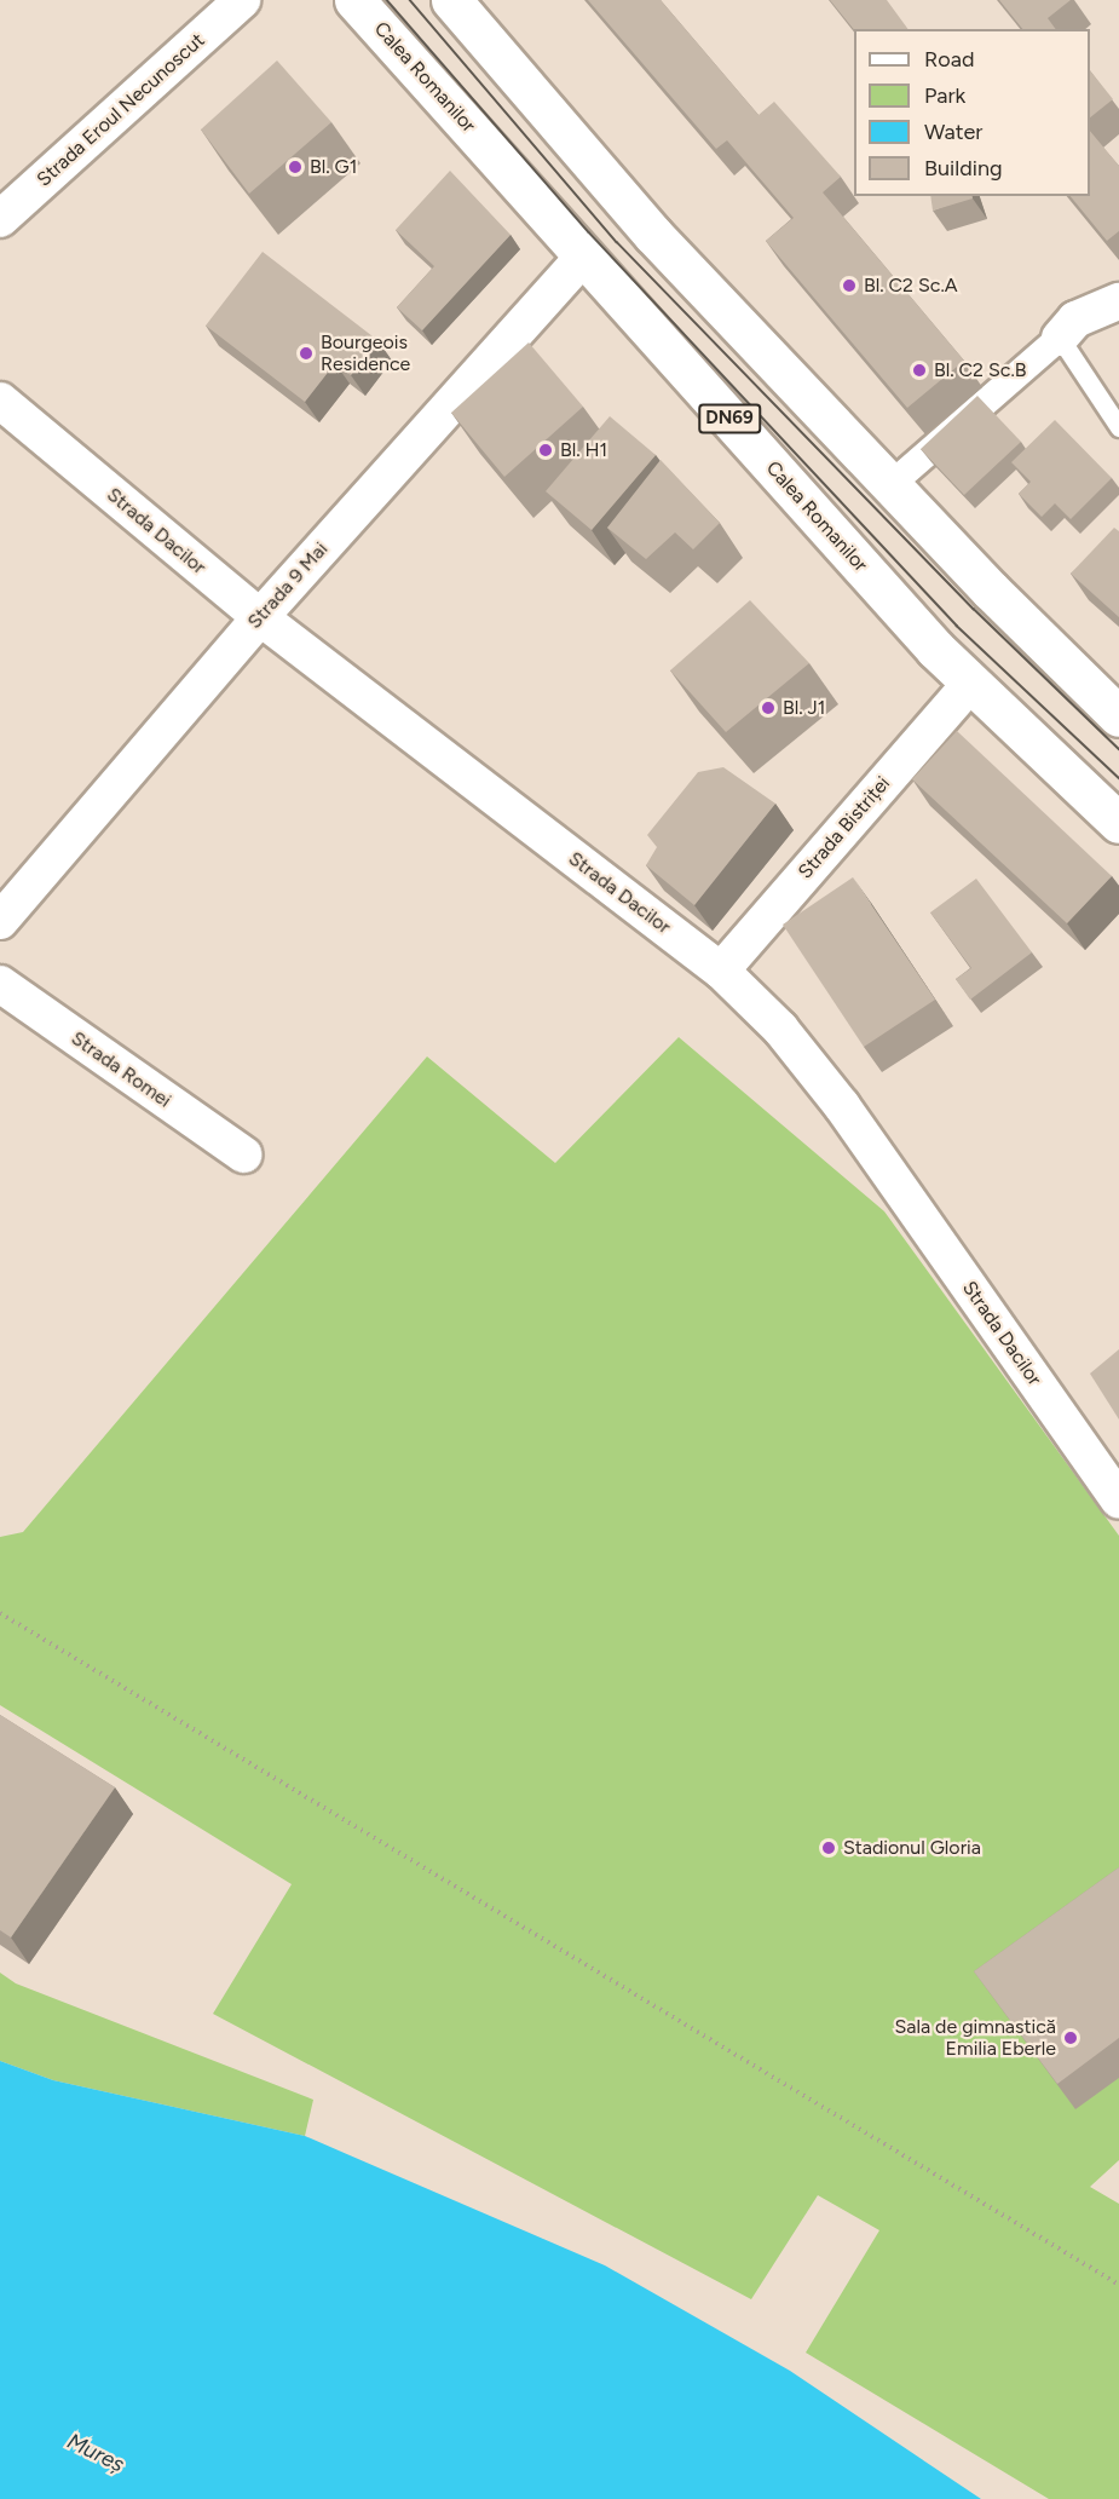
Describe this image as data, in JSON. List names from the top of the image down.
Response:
{
  "streets": {
    "main road": ["Calea Romanilor", "DN69"],
    "street": [
      "Strada Eroul Necunoscut",
      "Strada Dacilor",
      "Strada 9 Mai",
      "Strada Bistriței",
      "Strada Romei"
    ]
  },
  "crossings": [
    ["Calea Romanilor", "Strada 9 Mai"],
    ["Calea Romanilor", "Strada Bistriței"],
    ["Strada Dacilor", "Strada 9 Mai"],
    ["Strada Dacilor", "Strada Bistriței"]
  ],
  "water": ["Mureș"],
  "places": [
    "Bl. G1",
    "Bl. C2 Sc.A",
    "Bourgeois Residence",
    "Bl. C2 Sc.B",
    "Bl. H1",
    "Bl. J1",
    "Stadionul Gloria",
    "Sala de gimnastică Emilia Eberle"
  ],
  "legend": [
    "Road",
    "Park",
    "Water",
    "Building"
  ]
}
